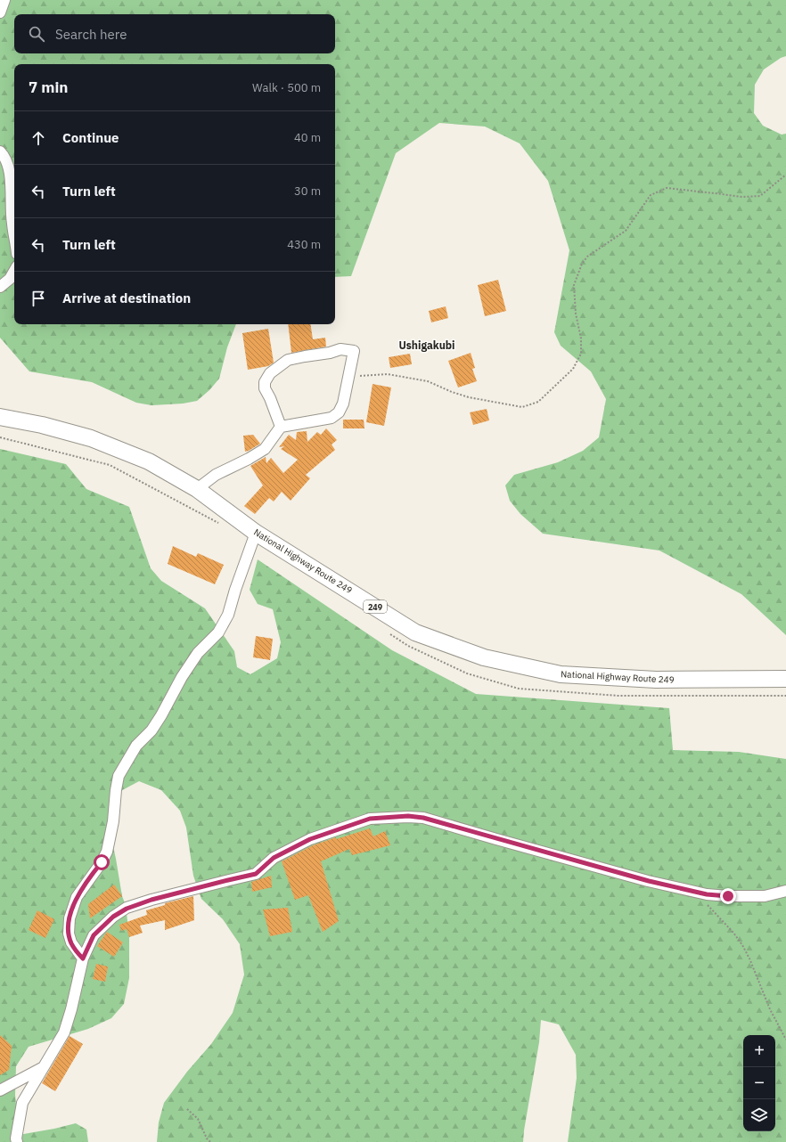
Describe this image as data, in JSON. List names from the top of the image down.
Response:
{
  "streets": {
    "highway": ["National Highway Route 249", "249"]
  },
  "districts": ["Ushigakubi"],
  "page": {
    "search": "Search here",
    "heading": ["7 min", "Walk · 500 m"],
    "list": [
      ["Continue", "40 m"],
      ["Turn left", "30 m"],
      ["Turn left", "430 m"],
      "Arrive at destination"
    ],
    "map_buttons": ["+", "−"]
  }
}
